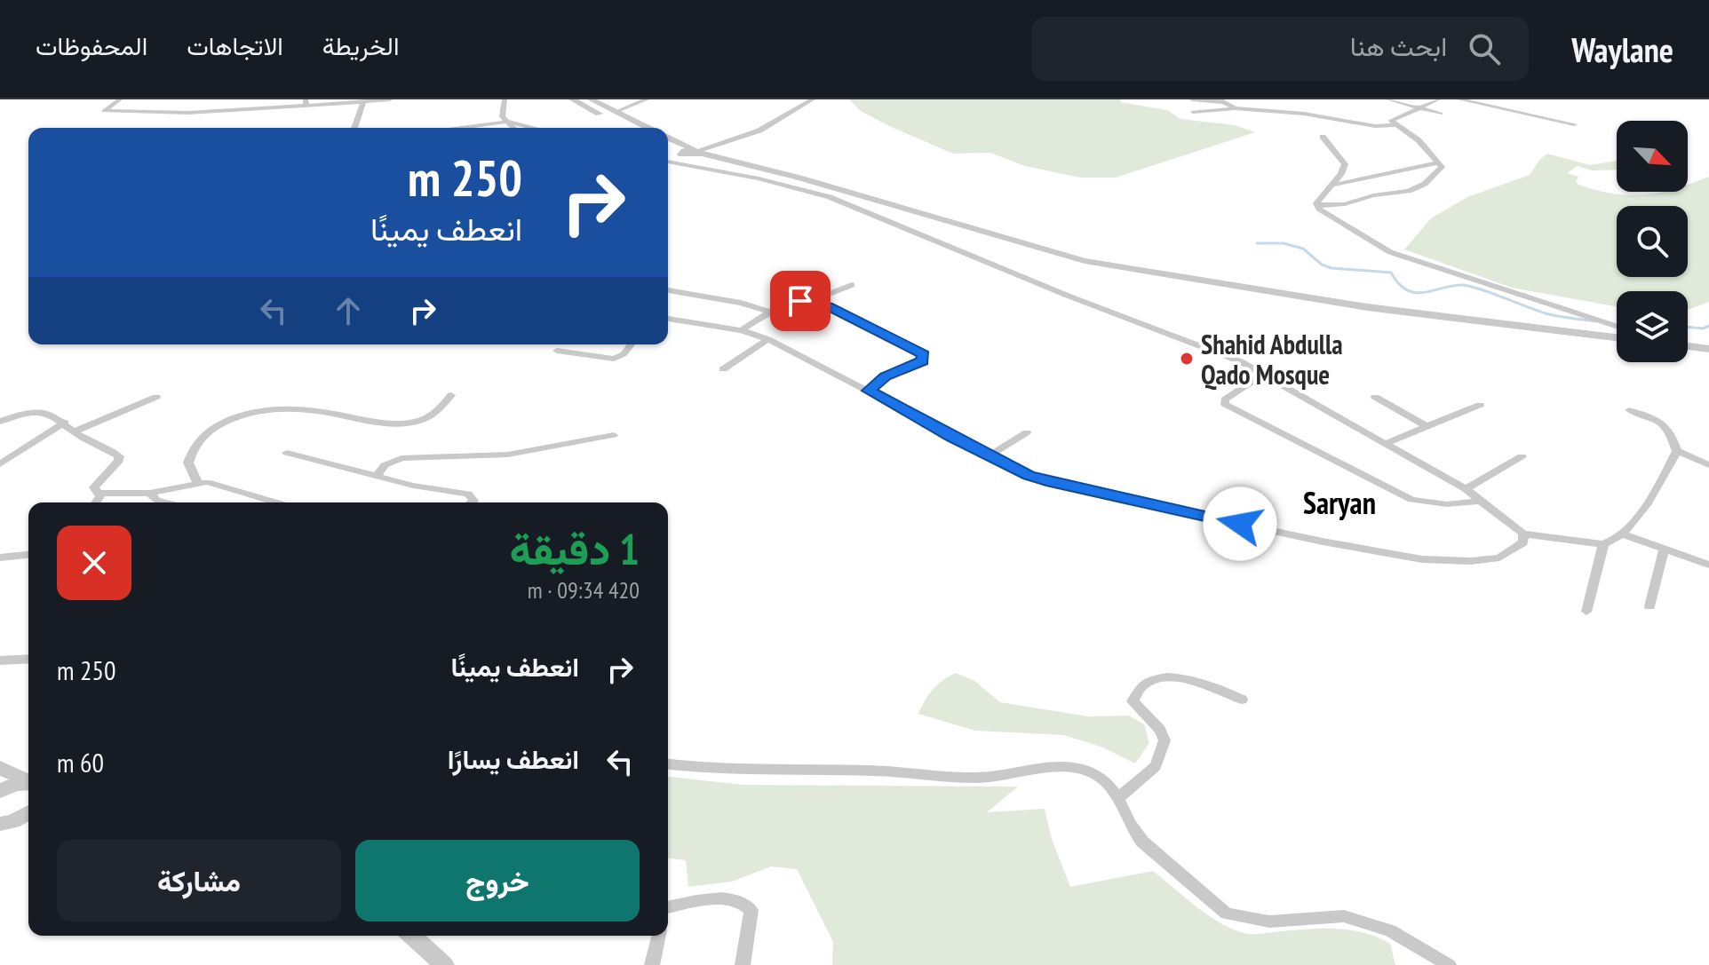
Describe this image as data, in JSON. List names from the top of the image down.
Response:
{
  "districts": ["Saryan"],
  "places": ["Shahid Abdulla Qado Mosque"],
  "north": "bottom right",
  "page": {
    "header": "Waylane",
    "search": "ابحث هنا",
    "nav": ["الخريطة", "الاتجاهات", "المحفوظات"],
    "turn": ["250 m", "انعطف يمينًا"],
    "heading": ["1 دقيقة", "420 m · 09:34"],
    "list": [
      {
        "name": "انعطف يمينًا",
        "value": "250 m"
      },
      {
        "name": "انعطف يسارًا",
        "value": "60 m"
      }
    ],
    "buttons": ["خروج", "مشاركة"]
  }
}
